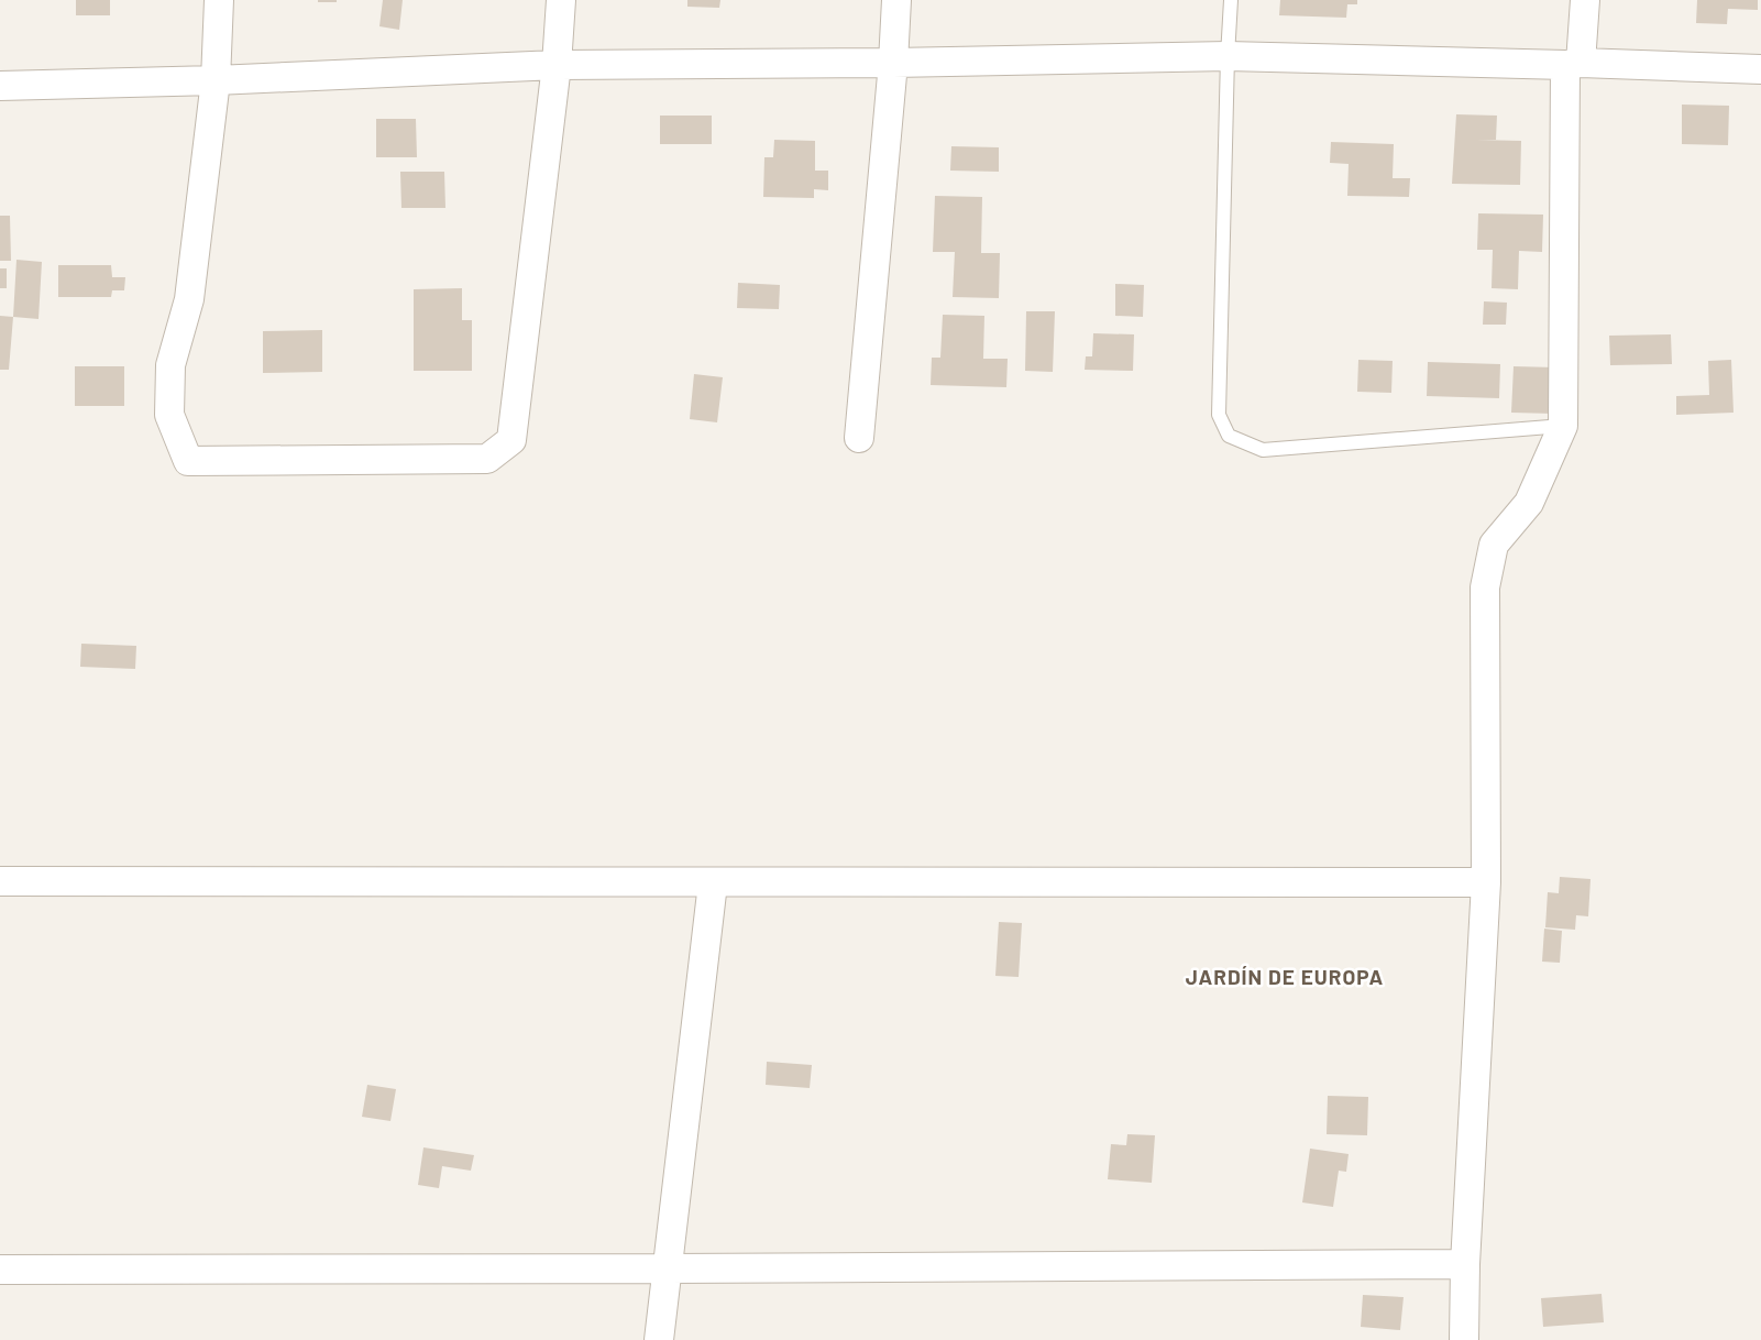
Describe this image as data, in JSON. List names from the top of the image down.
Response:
{
  "districts": ["JARDÍN DE EUROPA"]
}
